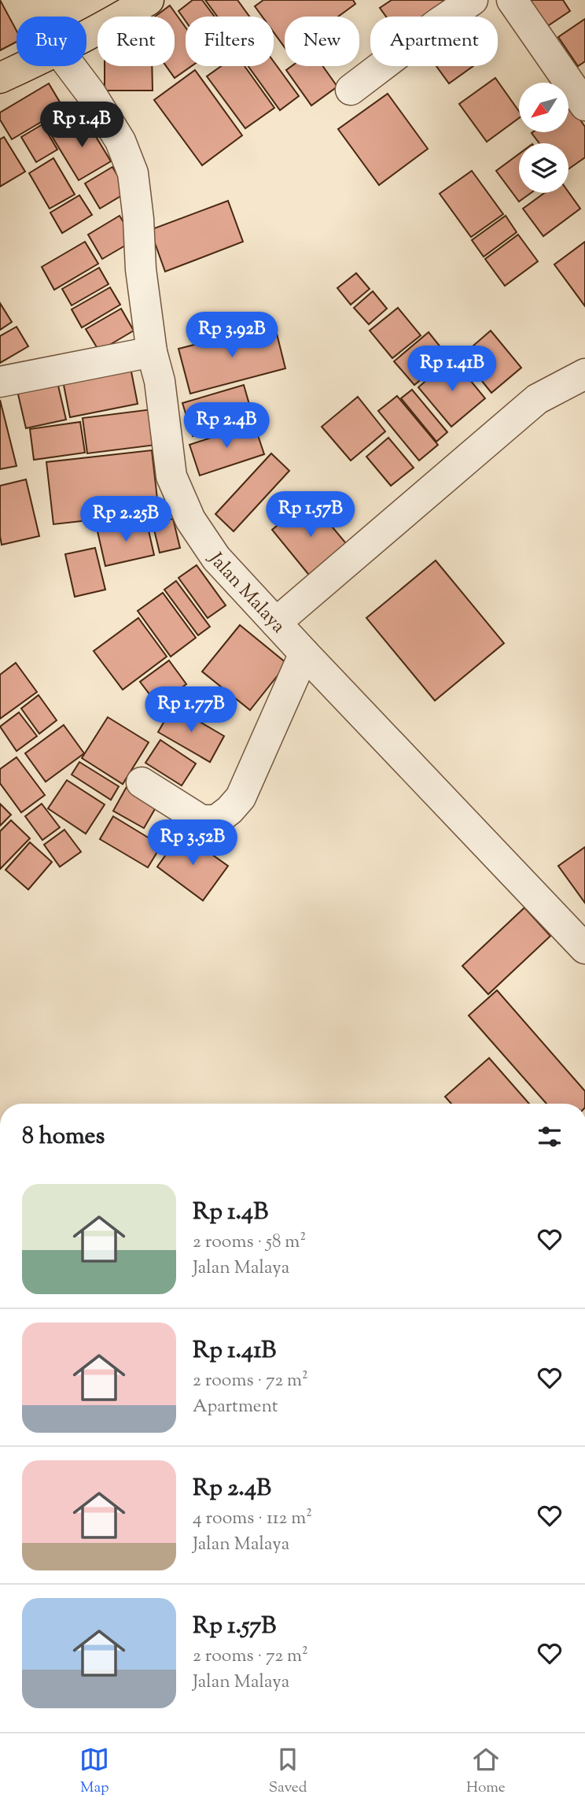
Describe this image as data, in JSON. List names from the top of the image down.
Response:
{
  "streets": {
    "street": ["Jalan Malaya"]
  },
  "north": "bottom left",
  "page": {
    "chip": [
      "Buy",
      "Rent",
      "Filters",
      "New",
      "Apartment"
    ],
    "price": [
      "Rp 1.4B",
      "Rp 3.92B",
      "Rp 1.41B",
      "Rp 2.4B",
      "Rp 1.57B",
      "Rp 2.25B",
      "Rp 1.77B",
      "Rp 3.52B"
    ],
    "heading": "8 homes",
    "list": [
      {
        "name": "Rp 1.4B",
        "note": "2 rooms · 58 m² · Jalan Malaya"
      },
      {
        "name": "Rp 1.41B",
        "note": "2 rooms · 72 m² · Apartment"
      },
      {
        "name": "Rp 2.4B",
        "note": "4 rooms · 112 m² · Jalan Malaya"
      },
      {
        "name": "Rp 1.57B",
        "note": "2 rooms · 72 m² · Jalan Malaya"
      }
    ],
    "tabs": ["Map", "Saved", "Home"]
  }
}
